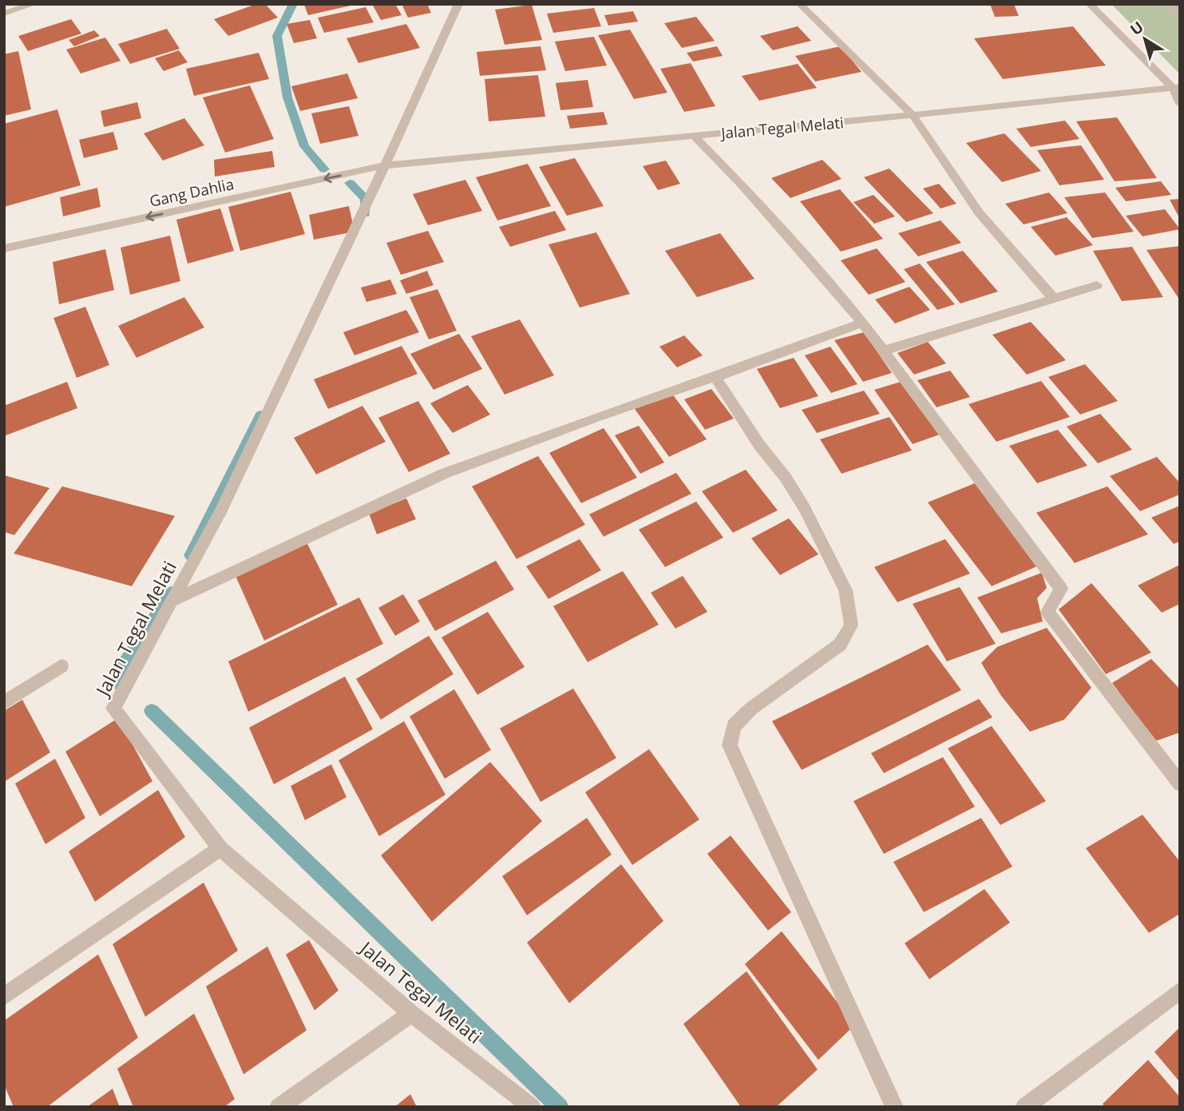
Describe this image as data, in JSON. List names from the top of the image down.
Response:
{
  "streets": {
    "street": ["Jalan Tegal Melati", "Gang Dahlia"]
  },
  "crossings": [
    ["Jalan Tegal Melati", "Gang Dahlia"]
  ],
  "one_way": ["Gang Dahlia"],
  "north": "top left"
}
